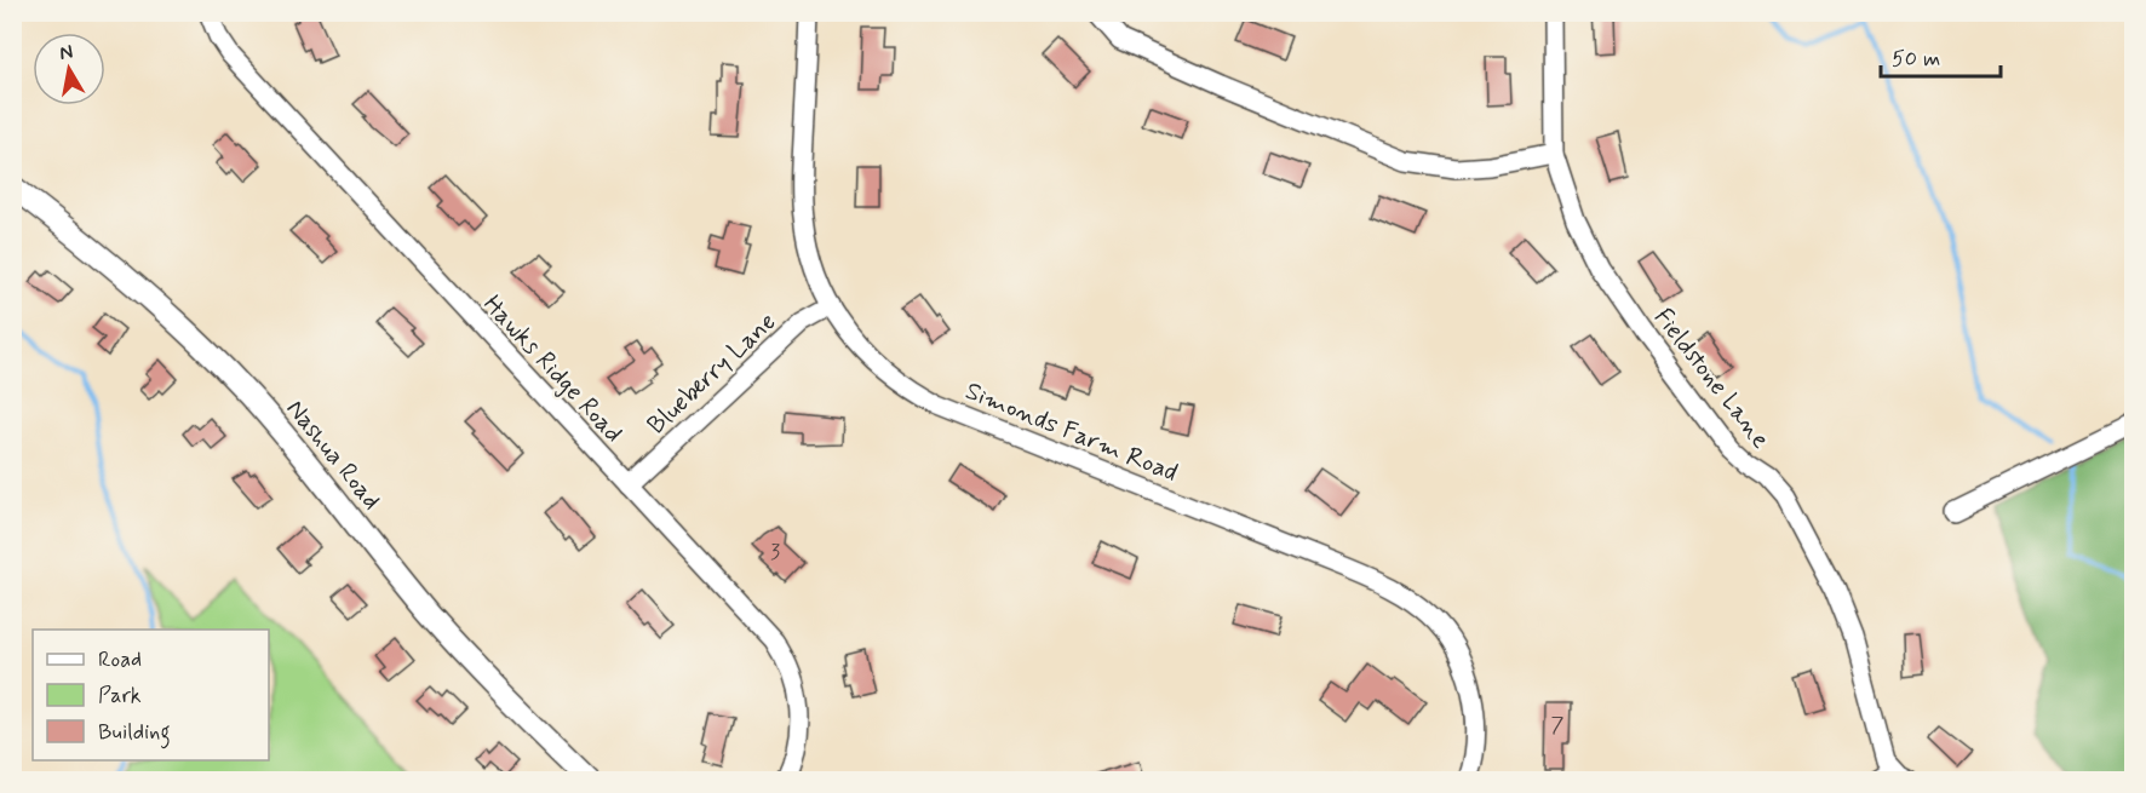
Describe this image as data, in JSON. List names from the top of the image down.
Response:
{
  "streets": {
    "main road": ["Nashua Road"],
    "street": [
      "Hawks Ridge Road",
      "Blueberry Lane",
      "Fieldstone Lane",
      "Simonds Farm Road"
    ]
  },
  "crossings": [
    ["Hawks Ridge Road", "Blueberry Lane"],
    ["Blueberry Lane", "Simonds Farm Road"]
  ],
  "house_numbers": ["3", "7"],
  "legend": ["Road", "Park", "Building"],
  "scale_bar": "50 m",
  "north": "top"
}
